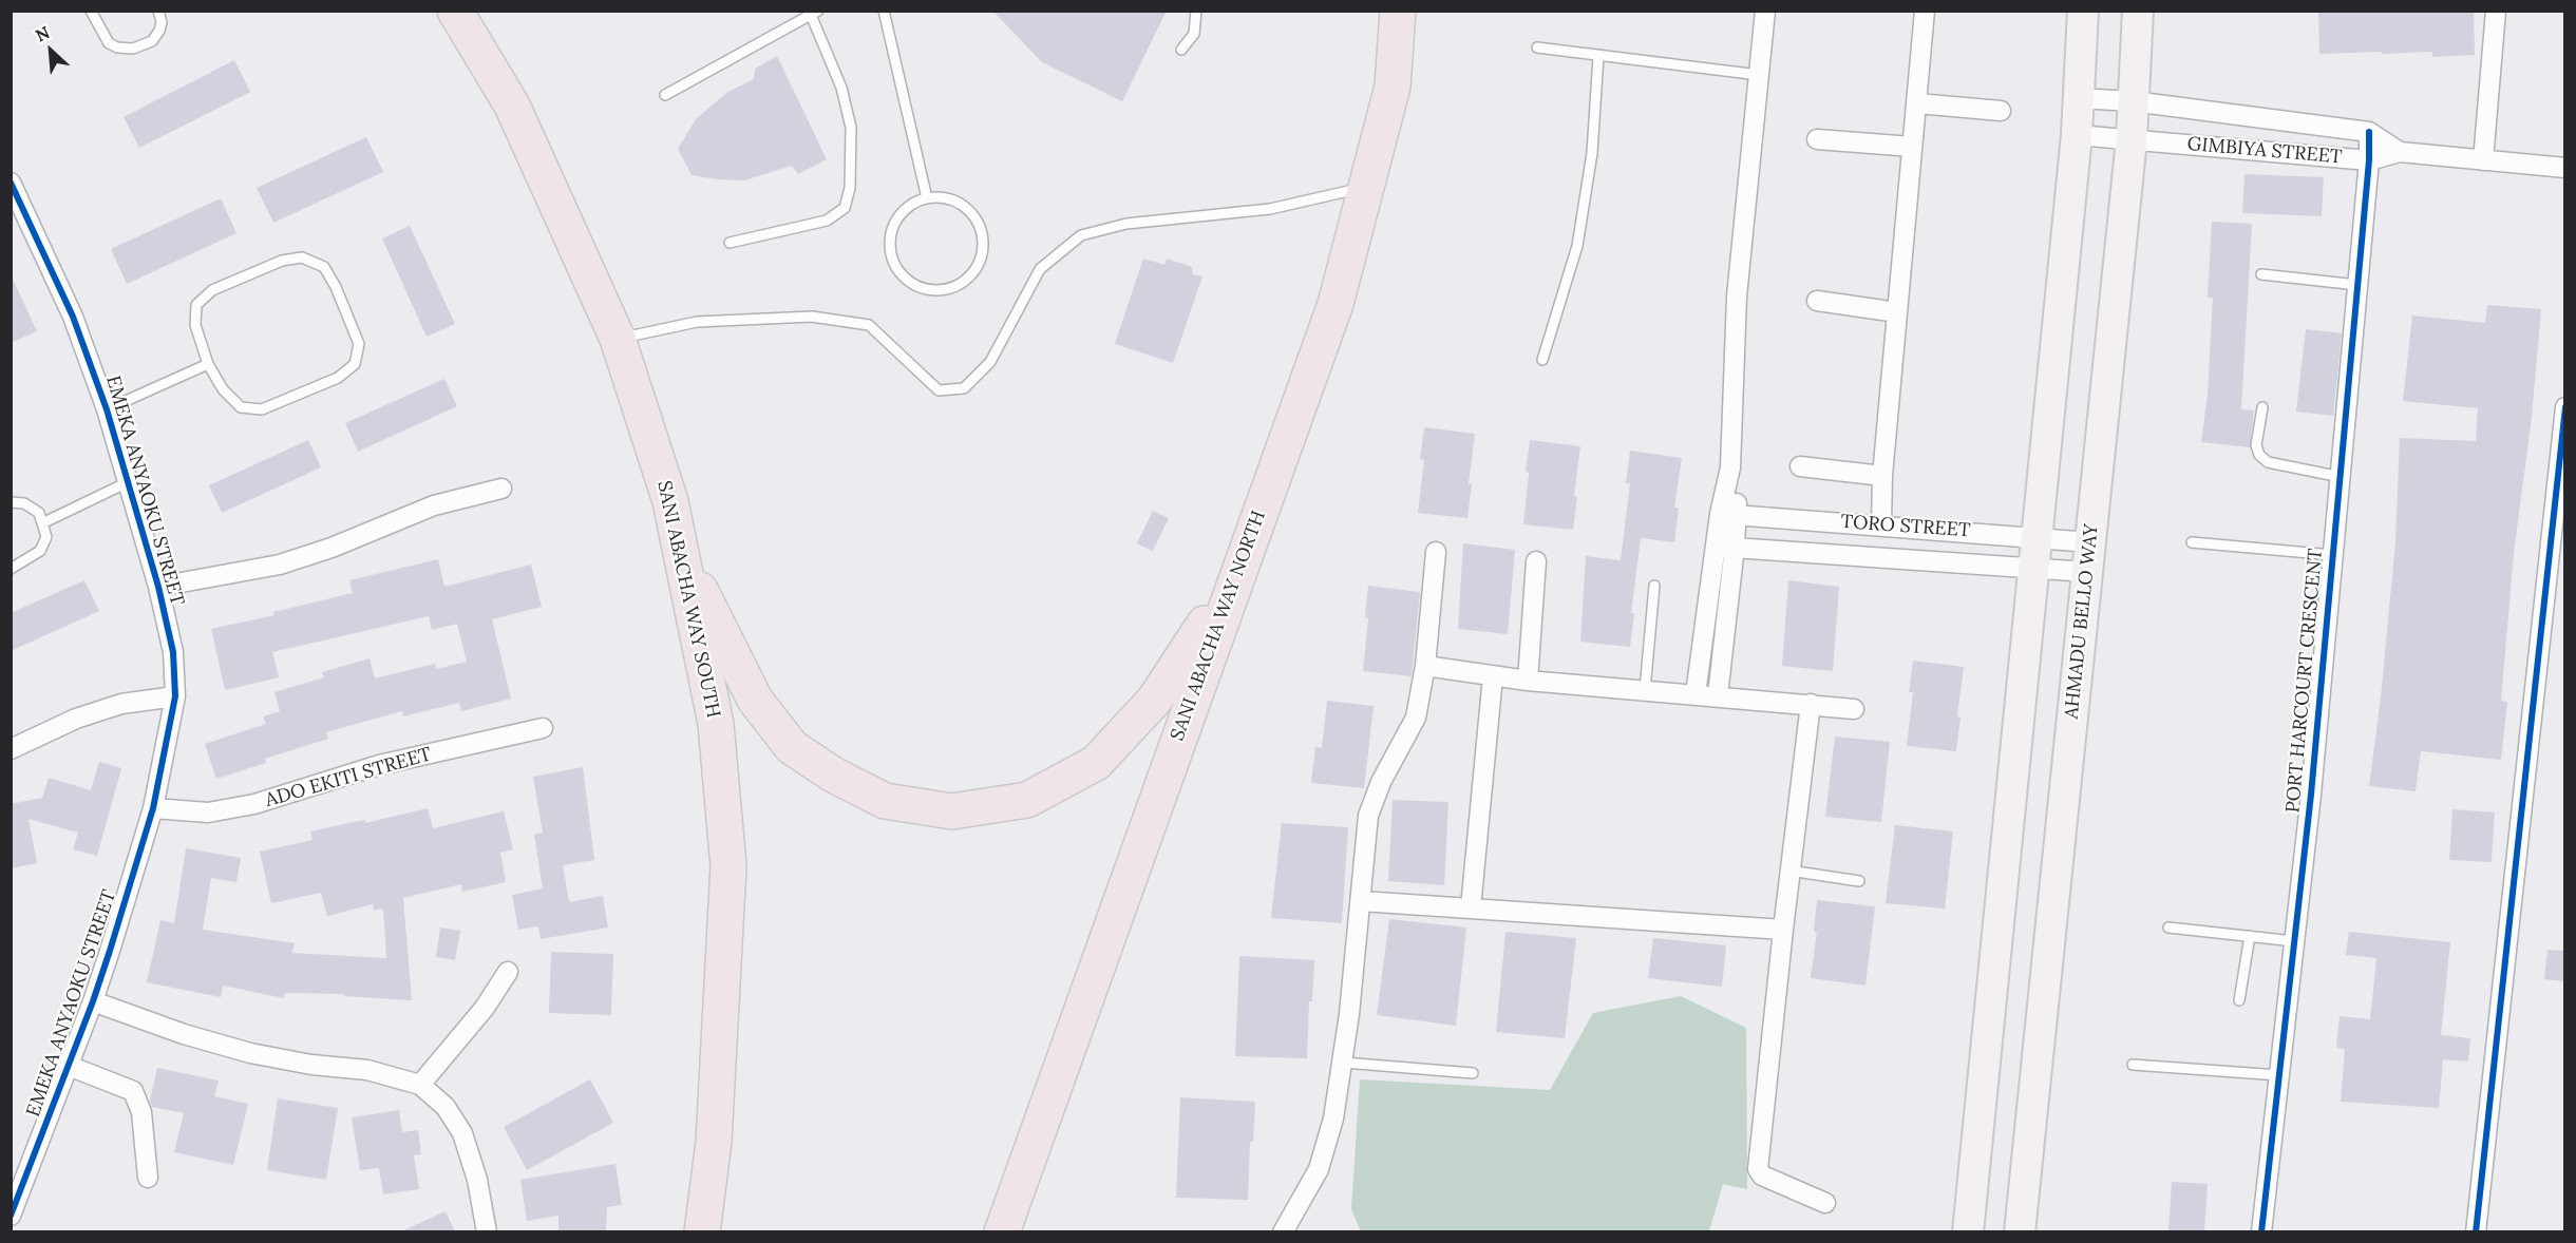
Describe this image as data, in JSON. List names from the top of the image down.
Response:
{
  "streets": {
    "highway": ["SANI ABACHA WAY SOUTH", "SANI ABACHA WAY NORTH"],
    "main road": ["AHMADU BELLO WAY"],
    "street": [
      "GIMBIYA STREET",
      "EMEKA ANYAOKU STREET",
      "TORO STREET",
      "PORT HARCOURT CRESCENT",
      "ADO EKITI STREET"
    ]
  },
  "crossings": [
    ["GIMBIYA STREET", "AHMADU BELLO WAY"],
    ["GIMBIYA STREET", "PORT HARCOURT CRESCENT"],
    ["EMEKA ANYAOKU STREET", "ADO EKITI STREET"],
    ["TORO STREET", "AHMADU BELLO WAY"]
  ],
  "north": "top left"
}
